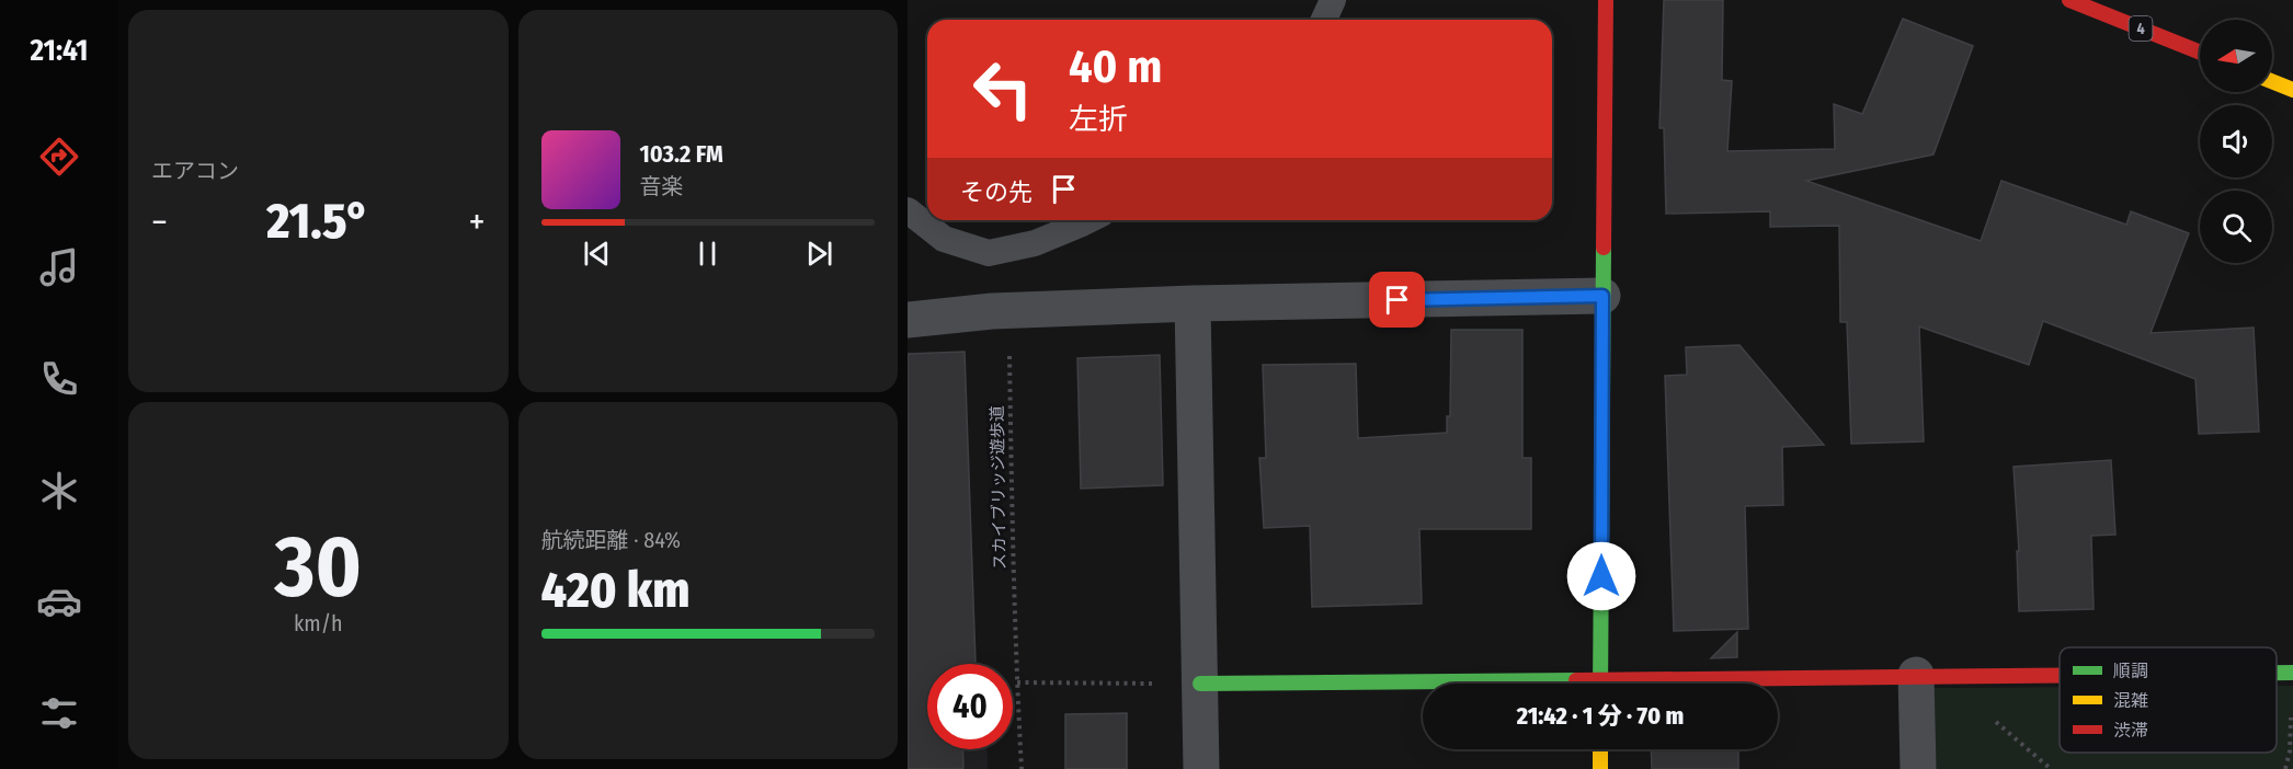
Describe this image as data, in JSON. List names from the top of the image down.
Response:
{
  "streets": {
    "main road": ["4"],
    "path": ["スカイブリッジ遊歩道"]
  },
  "legend": ["順調", "混雑", "渋滞"],
  "north": "left",
  "page": {
    "tabs": "21:41",
    "tile": [
      "エアコン",
      ["30", "km/h"],
      ["航続距離 · 84%", "420 km"]
    ],
    "turn": ["40 m", "左折"],
    "song": ["103.2 FM", "音楽"],
    "then": "その先",
    "heat": ["−", "21.5°", "+"],
    "limit": "40",
    "trip": "21:42 · 1 分 · 70 m"
  }
}
